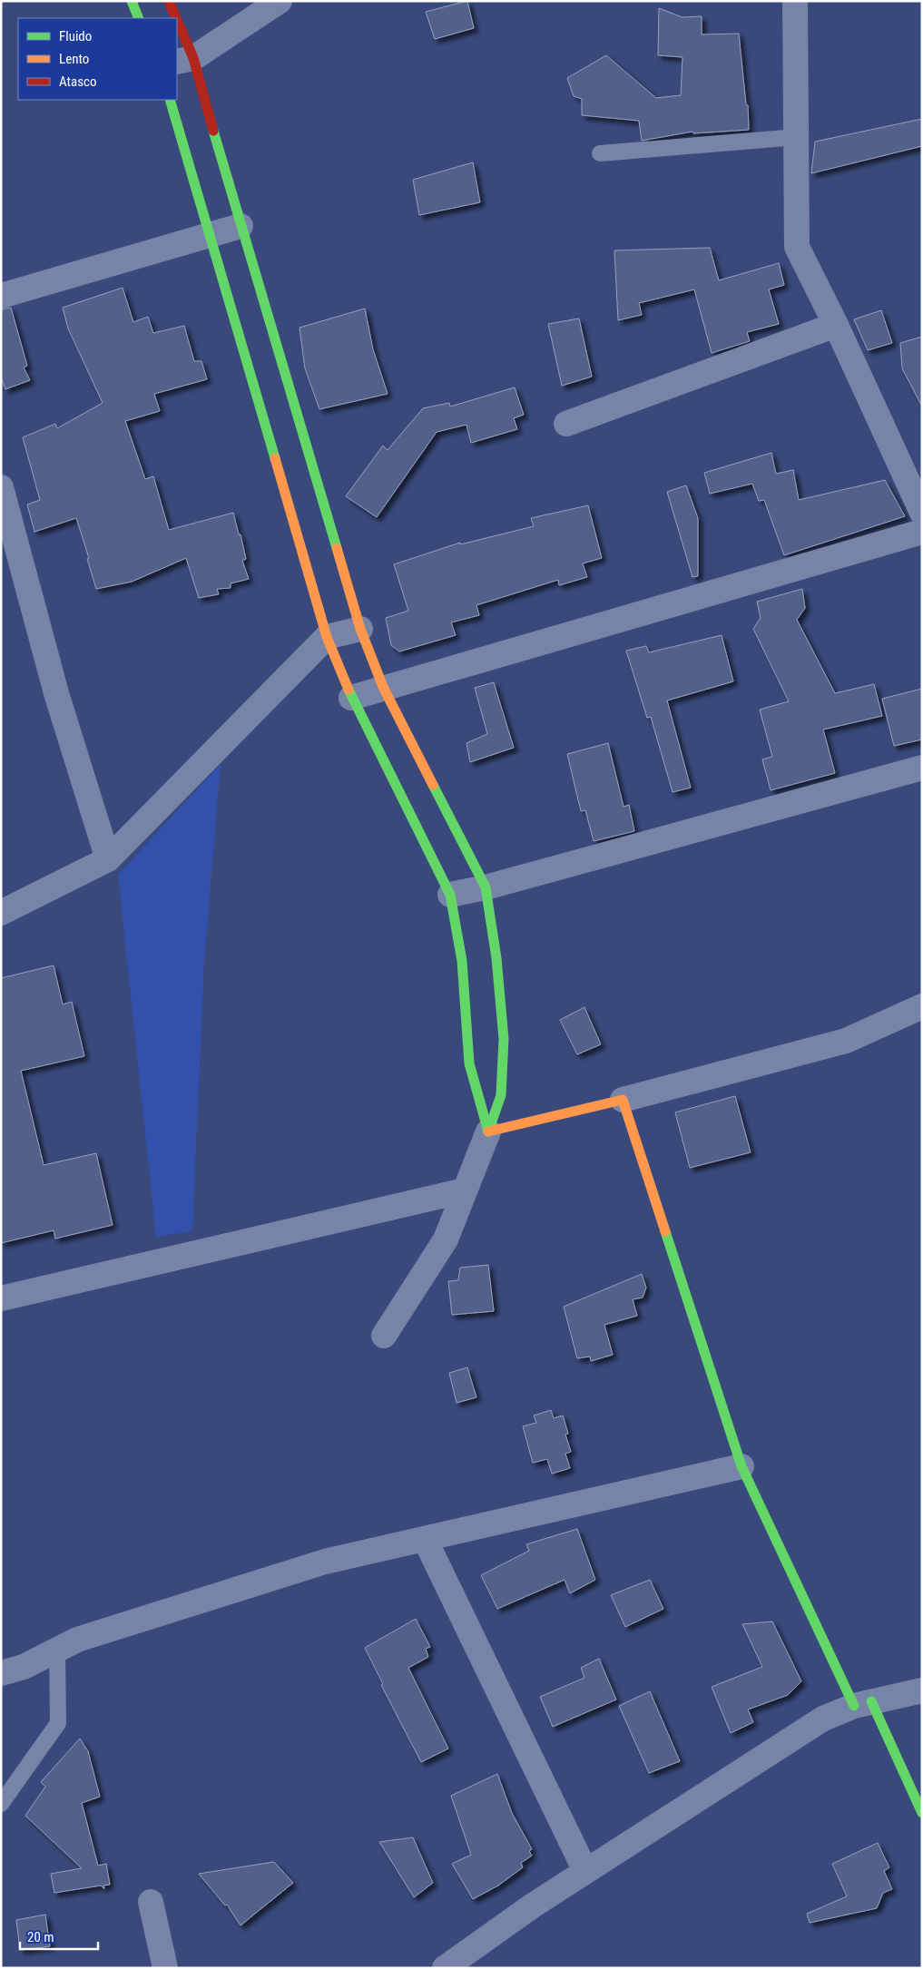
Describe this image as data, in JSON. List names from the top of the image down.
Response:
{
  "legend": ["Fluido", "Lento", "Atasco"],
  "scale_bar": "20 m"
}
